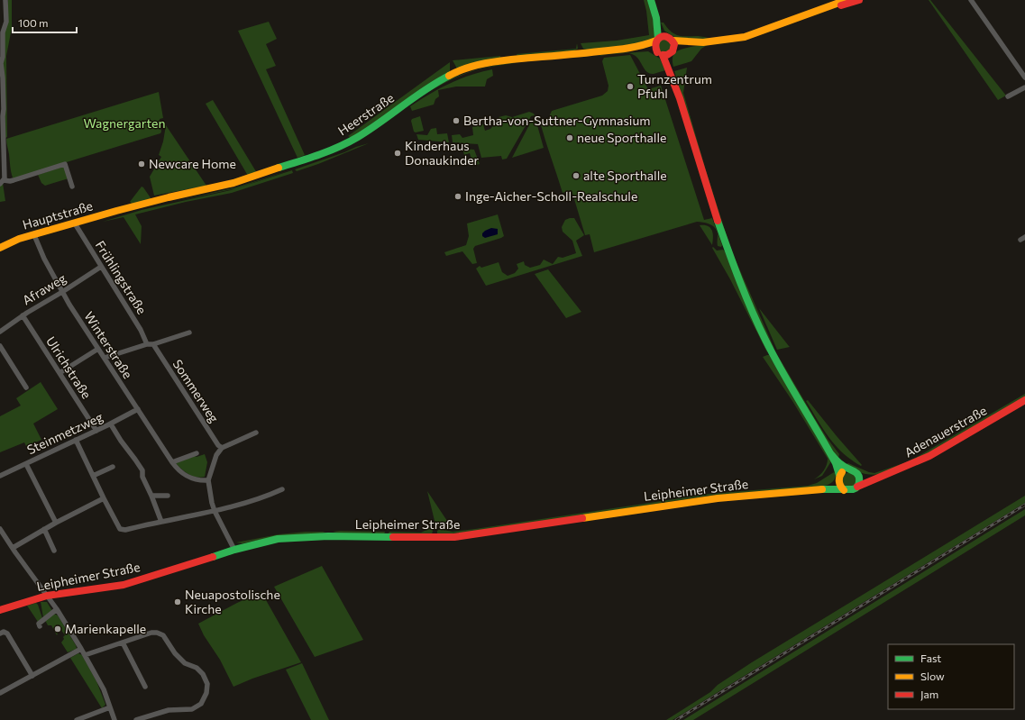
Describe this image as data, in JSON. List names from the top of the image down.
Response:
{
  "streets": {
    "street": [
      "Heerstraße",
      "Hauptstraße",
      "Frühlingstraße",
      "Afraweg",
      "Winterstraße",
      "Ulrichstraße",
      "Sommerweg",
      "Adenauerstraße",
      "Steinmetzweg",
      "Leipheimer Straße"
    ]
  },
  "crossings": [
    ["Heerstraße", "Hauptstraße"],
    ["Hauptstraße", "Frühlingstraße"],
    ["Hauptstraße", "Winterstraße"],
    ["Frühlingstraße", "Afraweg"],
    ["Afraweg", "Winterstraße"],
    ["Afraweg", "Ulrichstraße"],
    ["Winterstraße", "Steinmetzweg"],
    ["Ulrichstraße", "Steinmetzweg"],
    ["Adenauerstraße", "Leipheimer Straße"]
  ],
  "parks": ["Wagnergarten"],
  "places": [
    "Turnzentrum Pfuhl",
    "Bertha-von-Suttner-Gymnasium",
    "neue Sporthalle",
    "Kinderhaus Donaukinder",
    "Newcare Home",
    "alte Sporthalle",
    "Inge-Aicher-Scholl-Realschule",
    "Neuapostolische Kirche",
    "Marienkapelle"
  ],
  "legend": ["Fast", "Slow", "Jam"],
  "scale_bar": "100 m"
}
